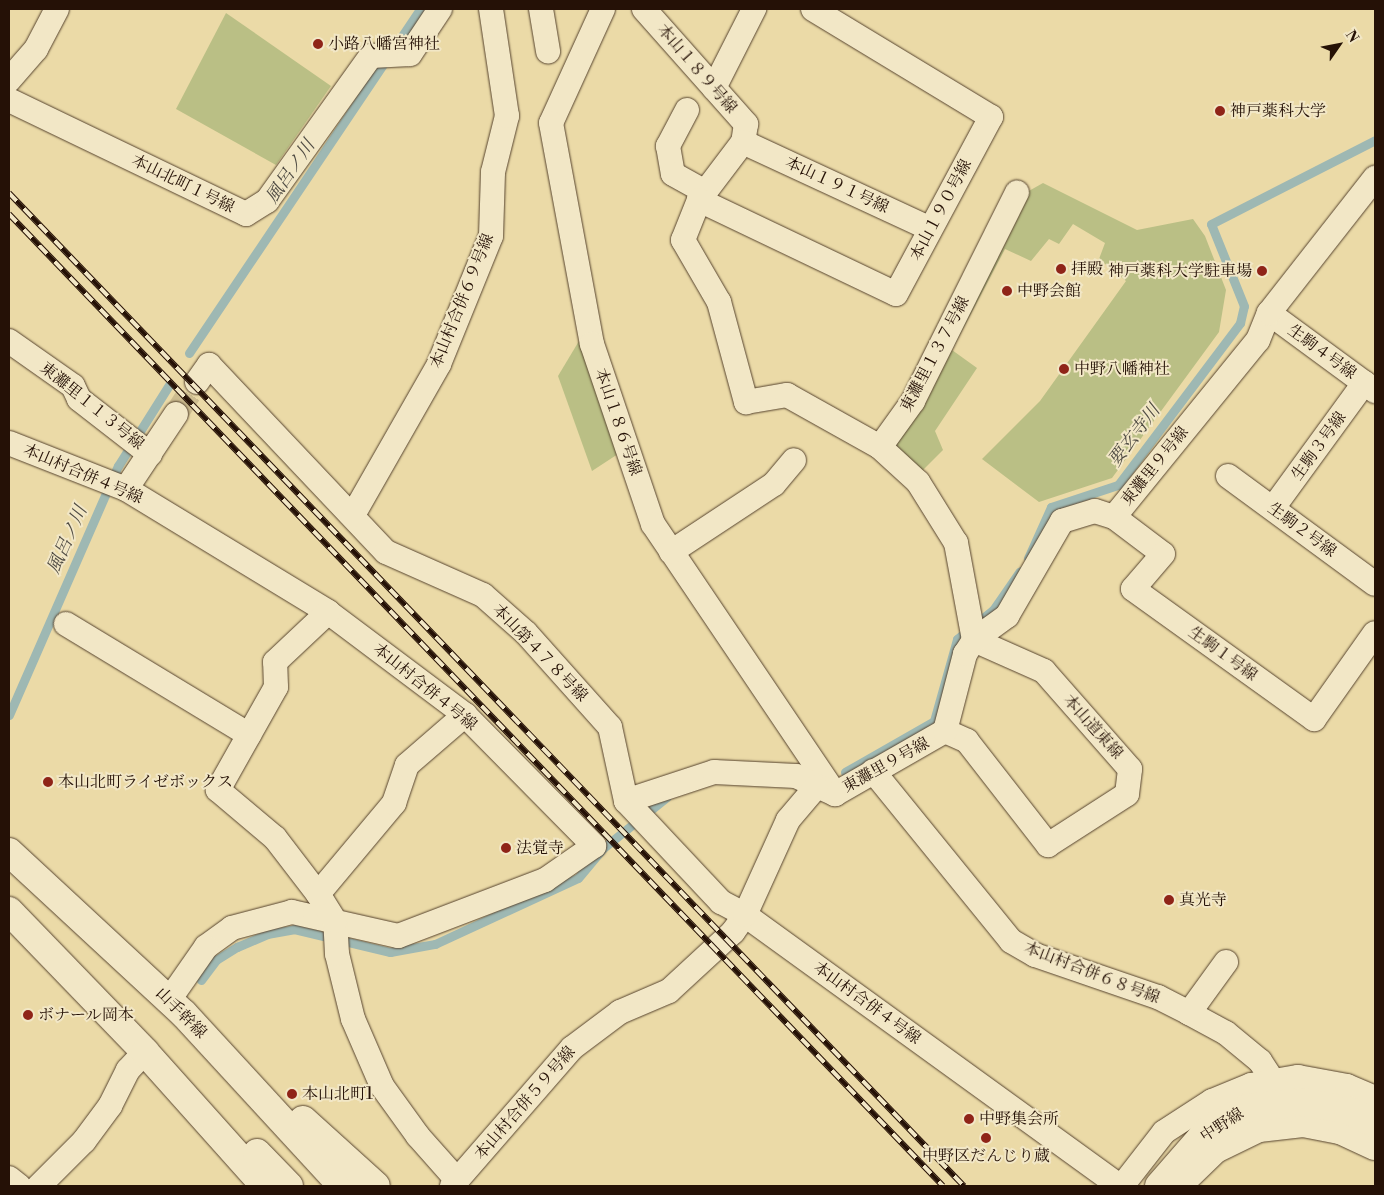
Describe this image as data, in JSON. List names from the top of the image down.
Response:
{
  "streets": {
    "street": [
      "本山１８９号線",
      "本山北町１号線",
      "本山１９１号線",
      "本山１９０号線",
      "本山村合併６９号線",
      "生駒４号線",
      "東灘里１３７号線",
      "東灘里１１３号線",
      "本山１８６号線",
      "生駒３号線",
      "東灘里９号線",
      "本山村合併４号線",
      "生駒２号線",
      "本山第４７８号線",
      "生駒１号線",
      "本山道東線",
      "本山村合併６８号線",
      "山手幹線",
      "本山村合併５９号線",
      "中野線"
    ]
  },
  "crossings": [
    ["本山１８９号線", "本山１９１号線"],
    ["本山１９１号線", "本山１９０号線"],
    ["本山村合併６９号線", "本山第４７８号線"],
    ["生駒４号線", "生駒３号線"],
    ["生駒４号線", "東灘里９号線"],
    ["本山１８６号線", "東灘里９号線"],
    ["本山１８６号線", "本山村合併５９号線"],
    ["生駒３号線", "生駒２号線"],
    ["東灘里９号線", "生駒１号線"],
    ["東灘里９号線", "本山道東線"],
    ["東灘里９号線", "本山村合併６８号線"],
    ["東灘里９号線", "本山村合併５９号線"],
    ["本山村合併４号線", "本山第４７８号線"],
    ["本山村合併４号線", "本山村合併５９号線"],
    ["本山村合併６８号線", "中野線"]
  ],
  "water": ["風呂ノ川", "要玄寺川"],
  "places": [
    "小路八幡宮神社",
    "神戸薬科大学",
    "拝殿",
    "神戸薬科大学駐車場",
    "中野会館",
    "中野八幡神社",
    "本山北町ライゼボックス",
    "法覚寺",
    "真光寺",
    "ボナール岡本",
    "本山北町1",
    "中野集会所",
    "中野区だんじり蔵"
  ],
  "north": "top right"
}
